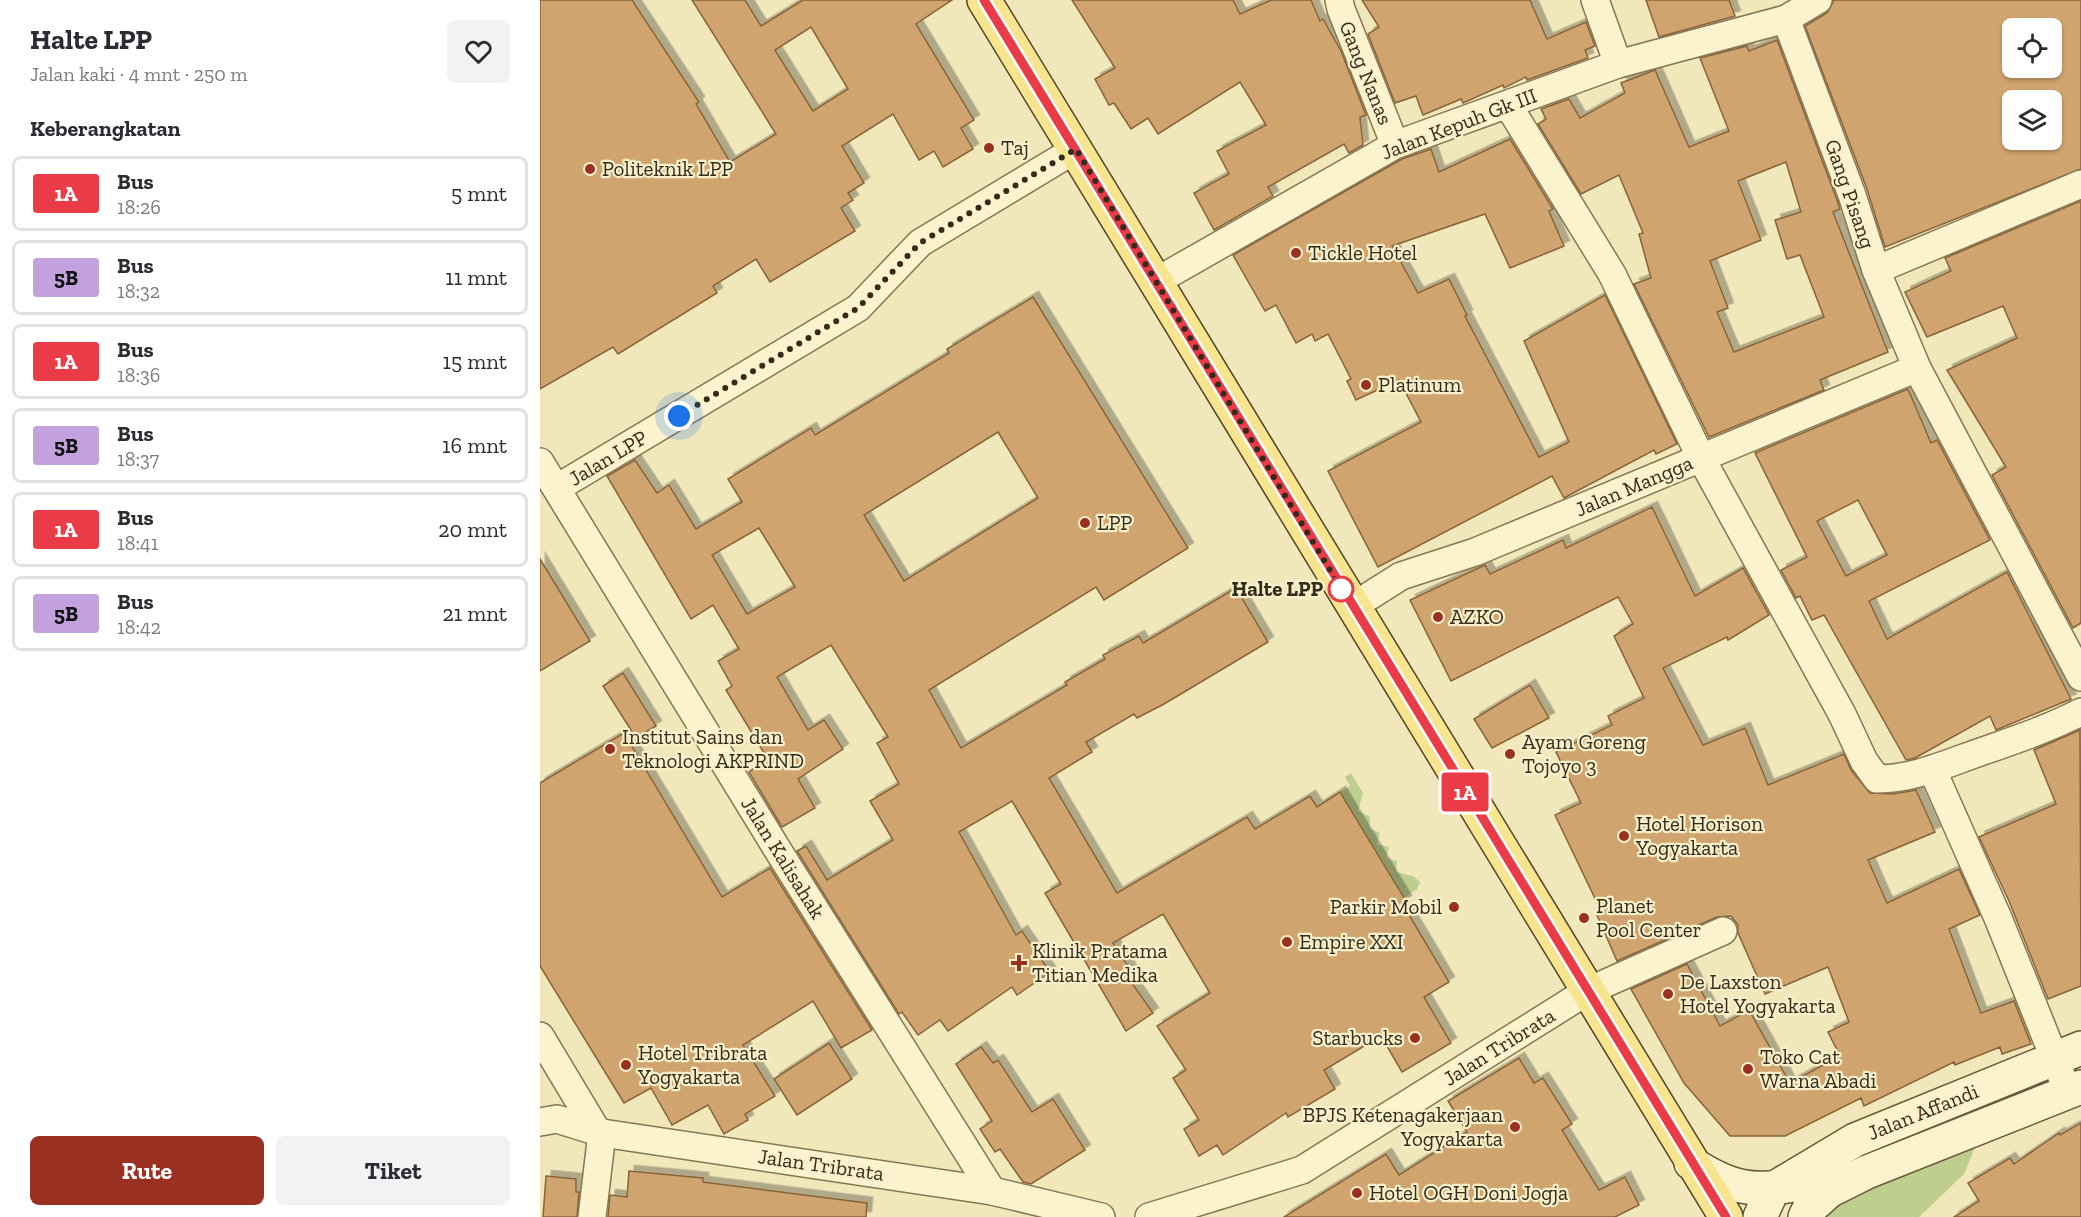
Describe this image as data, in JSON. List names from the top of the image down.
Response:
{
  "streets": {
    "main road": ["Jalan Affandi"],
    "street": [
      "Gang Nanas",
      "Jalan Kepuh Gk III",
      "Gang Pisang",
      "Jalan LPP",
      "Jalan Mangga",
      "Jalan Kalisahak",
      "Jalan Tribrata"
    ]
  },
  "crossings": [
    ["Gang Nanas", "Jalan Kepuh Gk III"],
    ["Jalan Kepuh Gk III", "Gang Pisang"],
    ["Gang Pisang", "Jalan Mangga"],
    ["Jalan LPP", "Jalan Kalisahak"],
    ["Jalan Kalisahak", "Jalan Tribrata"]
  ],
  "places": {
    "other": [
      "Taj",
      "Politeknik LPP",
      "Tickle Hotel",
      "Platinum",
      "LPP",
      "Halte LPP",
      "AZKO",
      "Institut Sains dan Teknologi AKPRIND",
      "Ayam Goreng Tojoyo 3",
      "Hotel Horison Yogyakarta",
      "Parkir Mobil",
      "Planet Pool Center",
      "Empire XXI",
      "De Laxston Hotel Yogyakarta",
      "Starbucks",
      "Hotel Tribrata Yogyakarta",
      "Toko Cat Warna Abadi",
      "BPJS Ketenagakerjaan Yogyakarta",
      "Hotel OGH Doni Jogja"
    ],
    "health": ["Klinik Pratama Titian Medika"]
  },
  "lines": ["bus line 1A"],
  "page": {
    "heading": [
      ["Halte LPP", "Jalan kaki · 4 mnt · 250 m"],
      "Keberangkatan"
    ],
    "on_map": "1A",
    "list": [
      {
        "mark": "1A",
        "name": "Bus",
        "note": "18:26",
        "value": "5 mnt"
      },
      {
        "mark": "5B",
        "name": "Bus",
        "note": "18:32",
        "value": "11 mnt"
      },
      {
        "mark": "1A",
        "name": "Bus",
        "note": "18:36",
        "value": "15 mnt"
      },
      {
        "mark": "5B",
        "name": "Bus",
        "note": "18:37",
        "value": "16 mnt"
      },
      {
        "mark": "1A",
        "name": "Bus",
        "note": "18:41",
        "value": "20 mnt"
      },
      {
        "mark": "5B",
        "name": "Bus",
        "note": "18:42",
        "value": "21 mnt"
      }
    ],
    "buttons": ["Rute", "Tiket"]
  }
}
